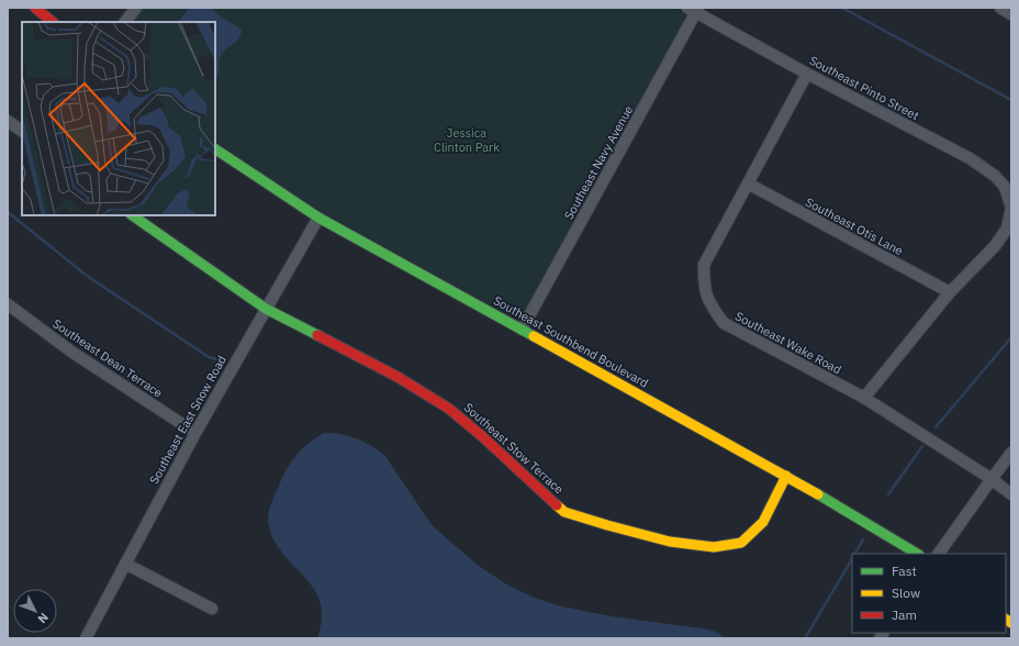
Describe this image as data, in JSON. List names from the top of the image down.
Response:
{
  "streets": {
    "street": [
      "Southeast Pinto Street",
      "Southeast Navy Avenue",
      "Southeast Otis Lane",
      "Southeast Southbend Boulevard",
      "Southeast Wake Road",
      "Southeast Dean Terrace",
      "Southeast East Snow Road",
      "Southeast Stow Terrace"
    ]
  },
  "crossings": [
    ["Southeast Pinto Street", "Southeast Navy Avenue"],
    ["Southeast Pinto Street", "Southeast Otis Lane"],
    ["Southeast Pinto Street", "Southeast Wake Road"],
    ["Southeast Navy Avenue", "Southeast Southbend Boulevard"],
    ["Southeast Otis Lane", "Southeast Wake Road"],
    ["Southeast Southbend Boulevard", "Southeast East Snow Road"],
    ["Southeast Southbend Boulevard", "Southeast Stow Terrace"],
    ["Southeast Dean Terrace", "Southeast East Snow Road"],
    ["Southeast East Snow Road", "Southeast Stow Terrace"]
  ],
  "parks": ["Jessica Clinton Park"],
  "legend": ["Fast", "Slow", "Jam"],
  "north": "bottom right"
}
